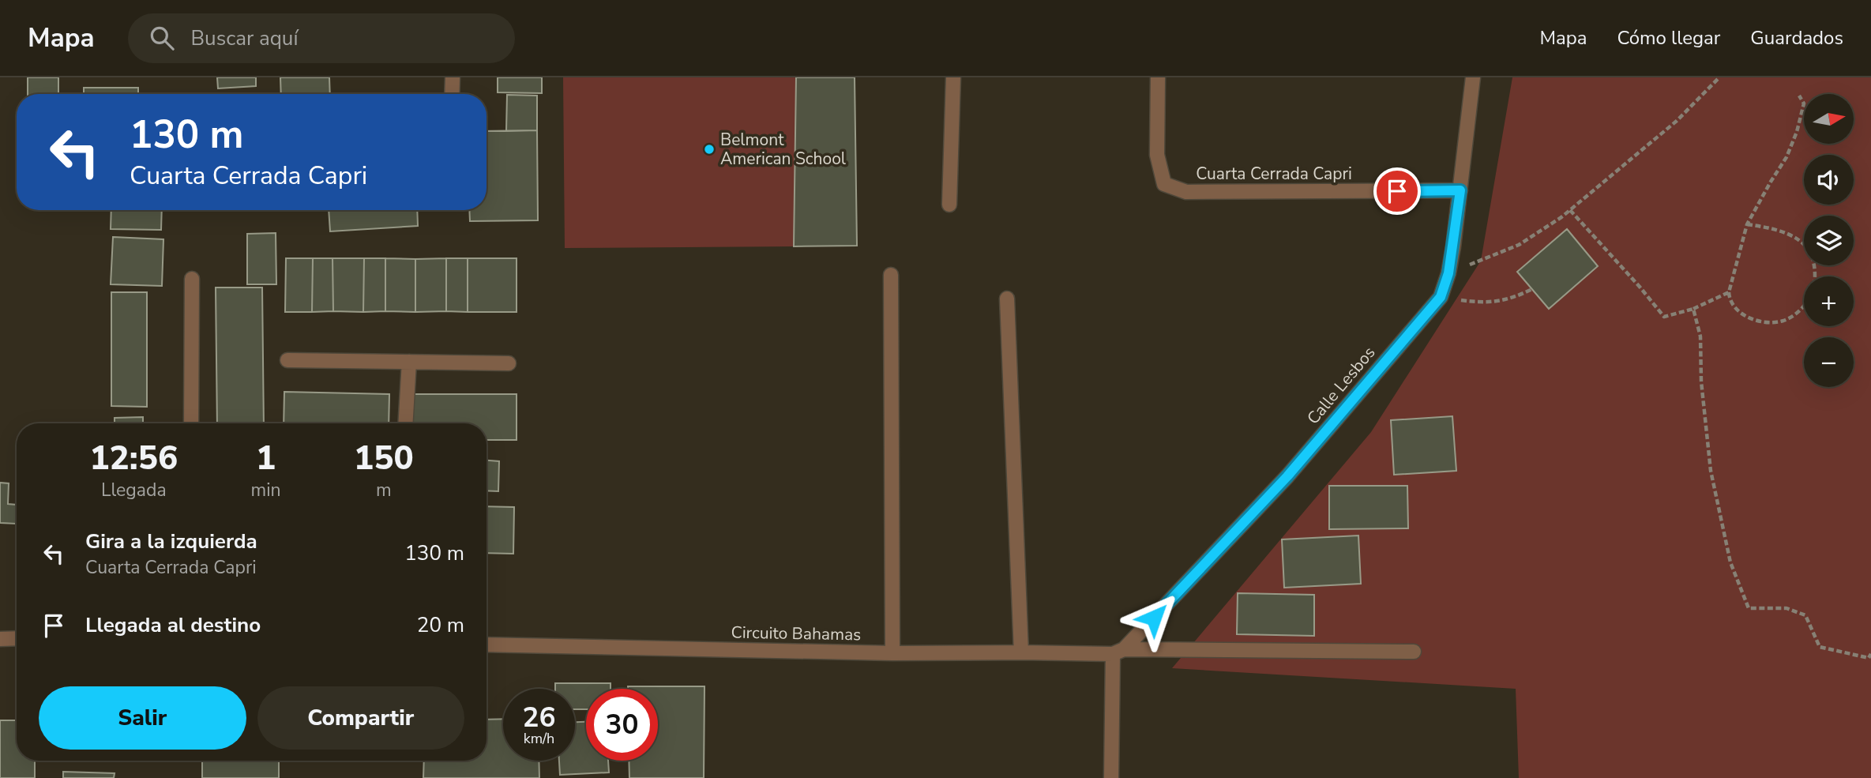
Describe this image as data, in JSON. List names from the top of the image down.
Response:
{
  "streets": {
    "street": ["Cuarta Cerrada Capri", "Calle Lesbos", "Circuito Bahamas"]
  },
  "crossings": [
    ["Cuarta Cerrada Capri", "Calle Lesbos"],
    ["Calle Lesbos", "Circuito Bahamas"]
  ],
  "places": ["Belmont American School"],
  "north": "right",
  "page": {
    "header": "Mapa",
    "search": "Buscar aquí",
    "nav": ["Mapa", "Cómo llegar", "Guardados"],
    "map_buttons": ["+", "−"],
    "turn": ["130 m", "Cuarta Cerrada Capri"],
    "eta": [
      "12:56",
      "Llegada",
      "1",
      "min",
      "150",
      "m"
    ],
    "list": [
      {
        "name": "Gira a la izquierda",
        "note": "Cuarta Cerrada Capri",
        "value": "130 m"
      },
      {
        "name": "Llegada al destino",
        "value": "20 m"
      }
    ],
    "buttons": ["Salir", "Compartir"],
    "speed": "26 km/h",
    "limit": "30"
  }
}
